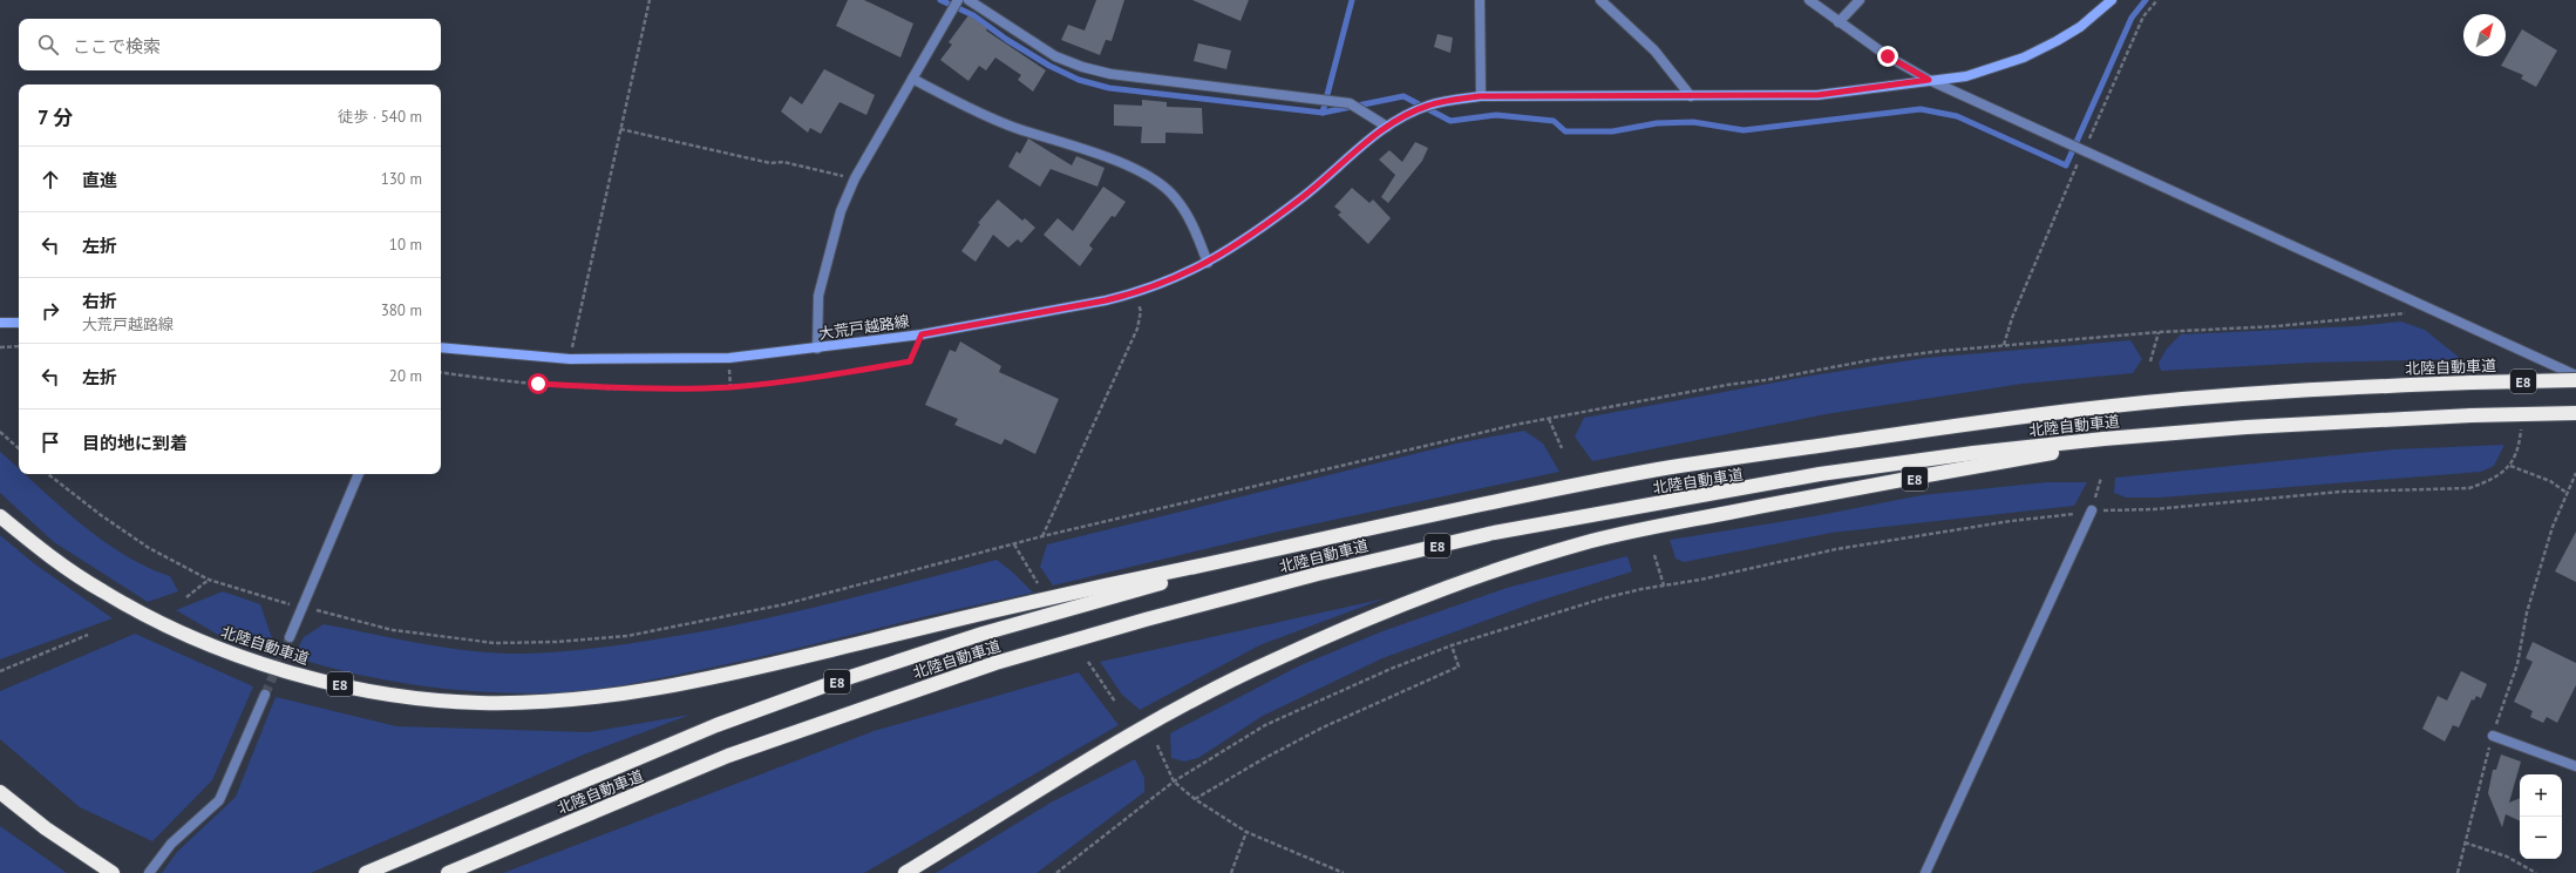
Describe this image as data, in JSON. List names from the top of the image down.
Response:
{
  "streets": {
    "highway": ["北陸自動車道", "E8"],
    "main road": ["大荒戸越路線"]
  },
  "north": "top right",
  "page": {
    "search": "ここで検索",
    "heading": ["7 分", "徒歩 · 540 m"],
    "list": [
      ["直進", "130 m"],
      ["左折", "10 m"],
      ["右折", "大荒戸越路線", "380 m"],
      ["左折", "20 m"],
      "目的地に到着"
    ],
    "map_buttons": ["+", "−"]
  }
}
